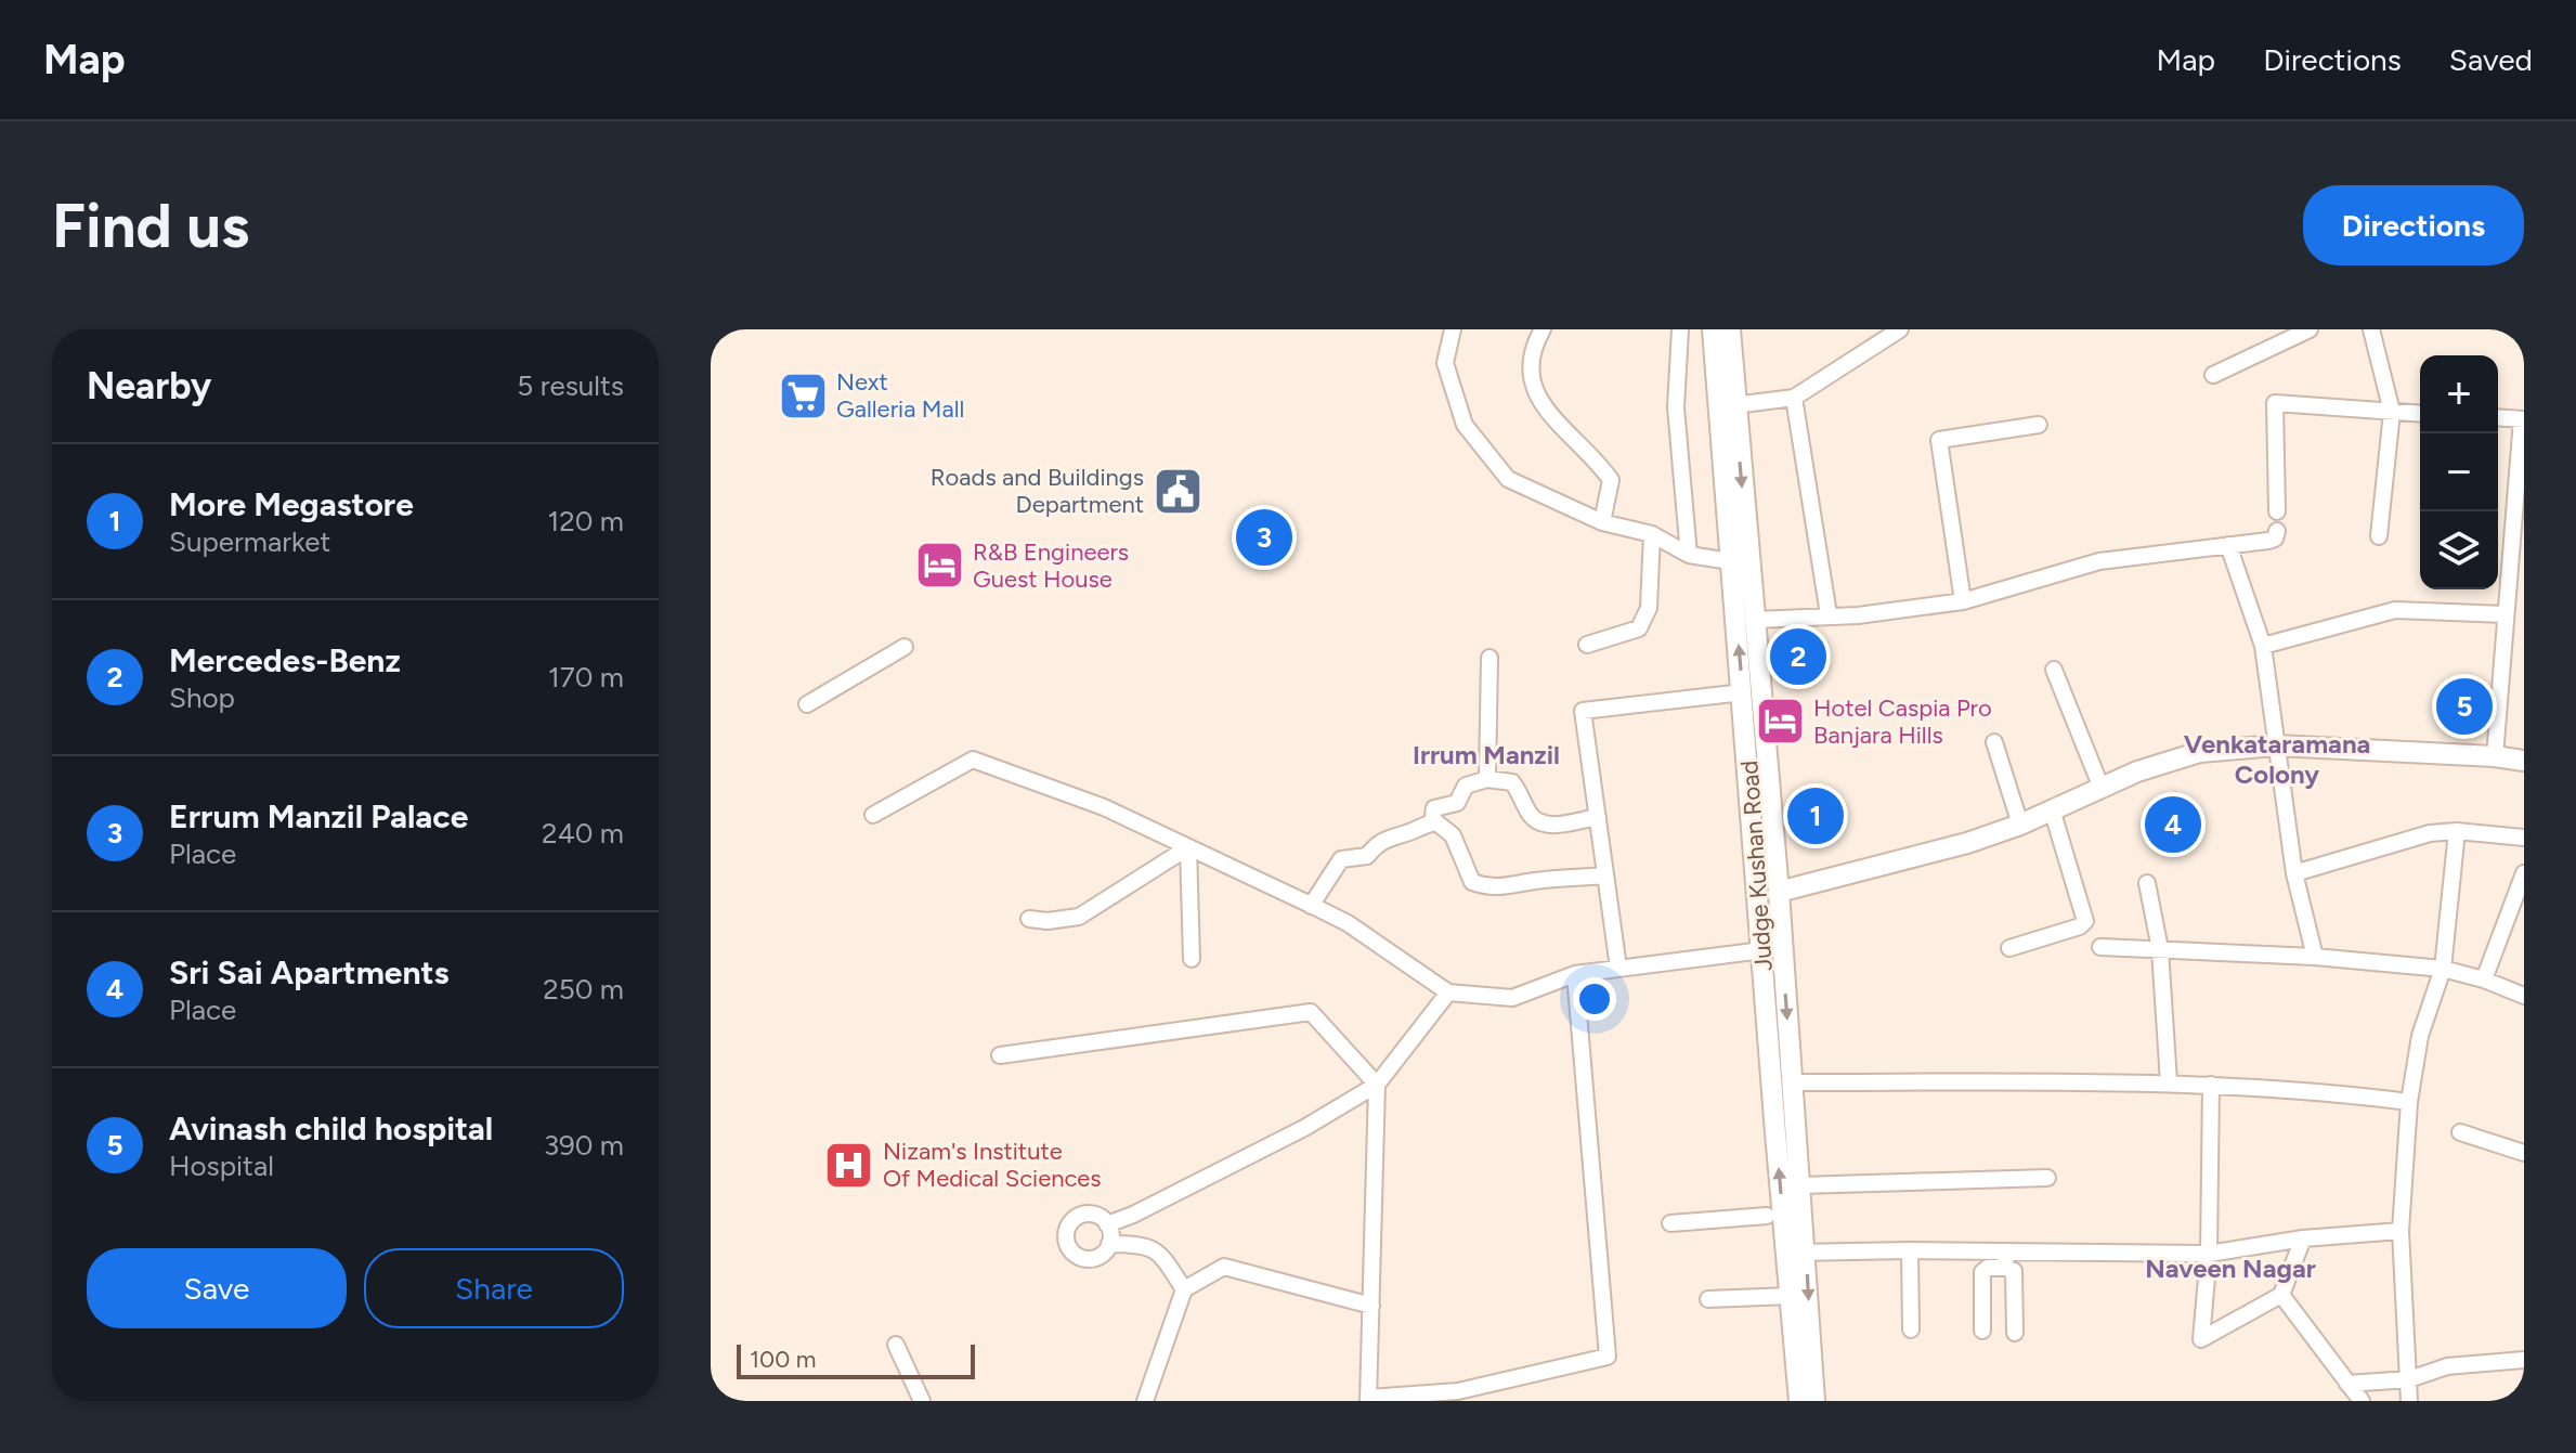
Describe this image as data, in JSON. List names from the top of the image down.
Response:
{
  "streets": {
    "main road": ["Judge Kushan Road"]
  },
  "districts": ["Venkataramana Colony", "Irrum Manzil", "Naveen Nagar"],
  "places": {
    "supermarket": ["Next Galleria Mall"],
    "public building": ["Roads and Buildings Department"],
    "hotel": ["R&B Engineers Guest House", "Hotel Caspia Pro Banjara Hills"],
    "hospital": ["Nizam's Institute Of Medical Sciences"]
  },
  "scale_bar": "100 m",
  "page": {
    "header": "Map",
    "nav": ["Map", "Directions", "Saved"],
    "buttons": [
      "Directions",
      ["Save", "Share"]
    ],
    "title": "Find us",
    "heading": ["Nearby", "5 results"],
    "map_buttons": ["+", "−"],
    "list": [
      {
        "mark": "1",
        "name": "More Megastore",
        "note": "Supermarket",
        "value": "120 m"
      },
      {
        "mark": "2",
        "name": "Mercedes-Benz",
        "note": "Shop",
        "value": "170 m"
      },
      {
        "mark": "3",
        "name": "Errum Manzil Palace",
        "note": "Place",
        "value": "240 m"
      },
      {
        "mark": "4",
        "name": "Sri Sai Apartments",
        "note": "Place",
        "value": "250 m"
      },
      {
        "mark": "5",
        "name": "Avinash child hospital",
        "note": "Hospital",
        "value": "390 m"
      }
    ],
    "pins": [
      "3",
      "2",
      "5",
      "1",
      "4"
    ],
    "scale": "100 m"
  }
}
